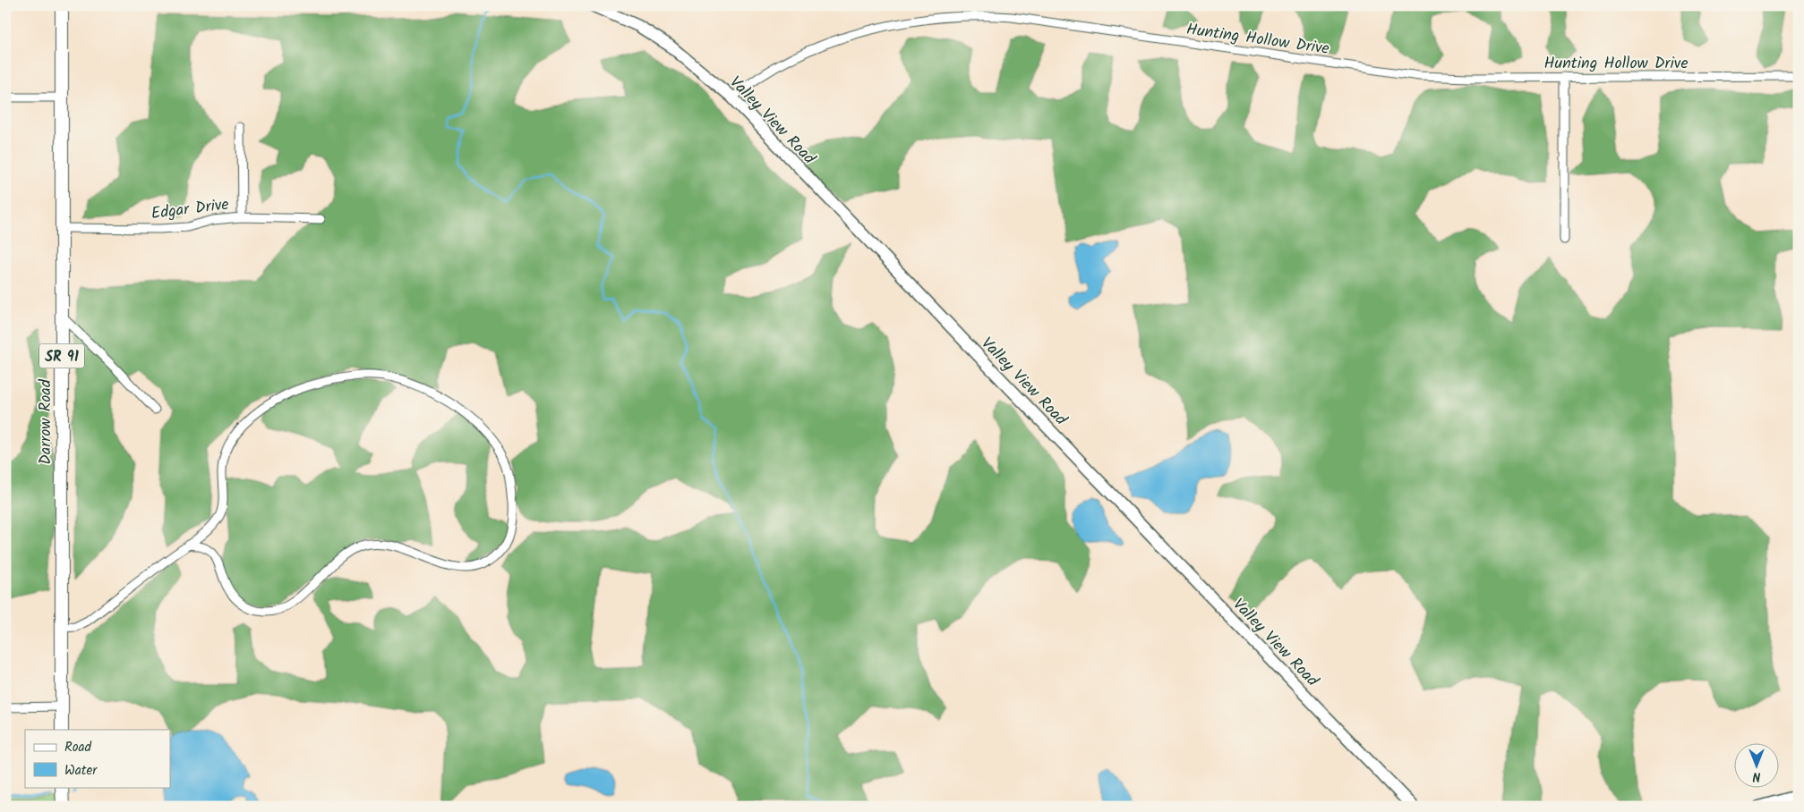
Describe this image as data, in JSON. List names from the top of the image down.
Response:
{
  "streets": {
    "main road": ["Valley View Road", "SR 91", "Darrow Road"],
    "street": ["Hunting Hollow Drive", "Edgar Drive"]
  },
  "crossings": [
    ["Hunting Hollow Drive", "Valley View Road"],
    ["Edgar Drive", "Darrow Road"]
  ],
  "legend": ["Road", "Water"],
  "north": "bottom"
}
